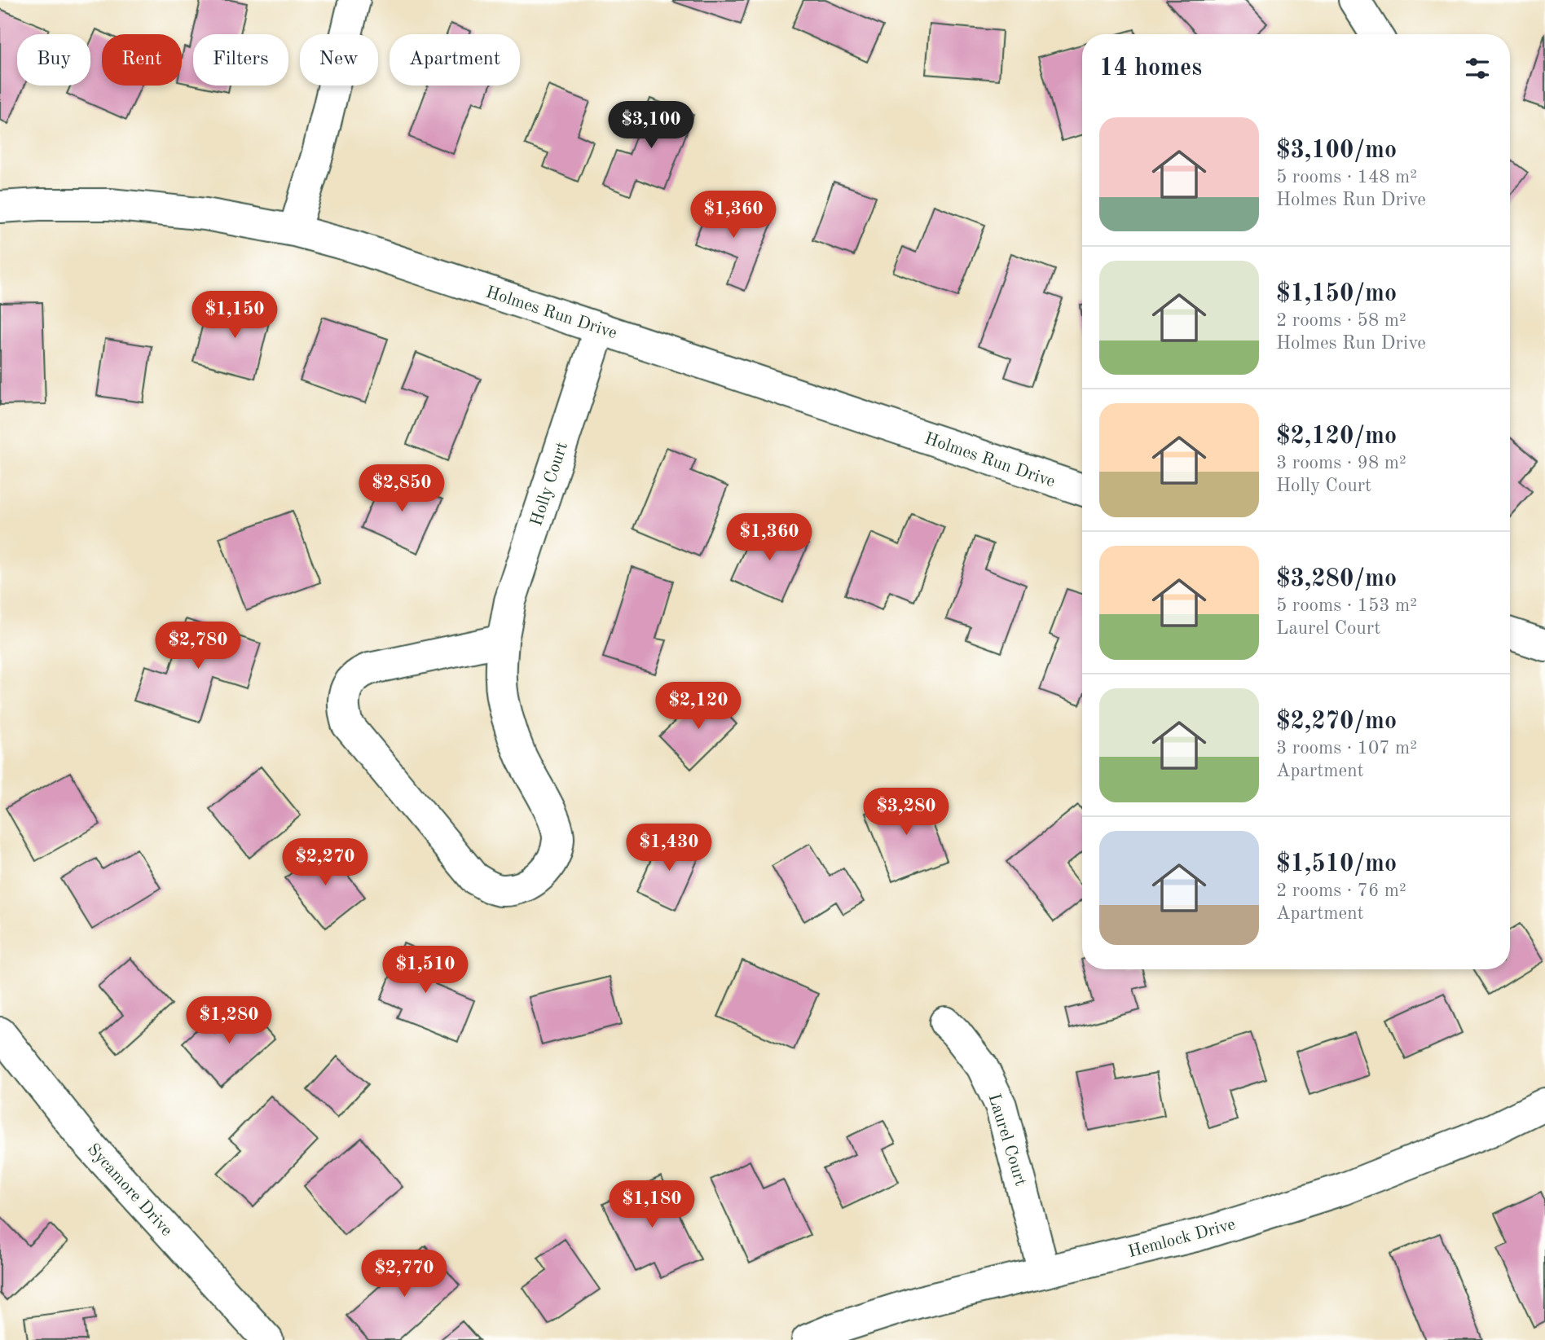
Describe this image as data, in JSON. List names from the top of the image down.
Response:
{
  "streets": {
    "street": [
      "Holmes Run Drive",
      "Holly Court",
      "Laurel Court",
      "Sycamore Drive",
      "Hemlock Drive"
    ]
  },
  "crossings": [
    ["Holmes Run Drive", "Holly Court"],
    ["Laurel Court", "Hemlock Drive"]
  ],
  "page": {
    "chip": [
      "Buy",
      "Rent",
      "Filters",
      "New",
      "Apartment"
    ],
    "heading": "14 homes",
    "price": [
      "$3,100",
      "$1,360",
      "$1,150",
      "$2,850",
      "$1,360",
      "$2,780",
      "$2,120",
      "$3,280",
      "$1,430",
      "$2,270",
      "$1,510",
      "$1,280",
      "$1,180",
      "$2,770"
    ],
    "list": [
      {
        "name": "$3,100/mo",
        "note": "5 rooms · 148 m² · Holmes Run Drive"
      },
      {
        "name": "$1,150/mo",
        "note": "2 rooms · 58 m² · Holmes Run Drive"
      },
      {
        "name": "$2,120/mo",
        "note": "3 rooms · 98 m² · Holly Court"
      },
      {
        "name": "$3,280/mo",
        "note": "5 rooms · 153 m² · Laurel Court"
      },
      {
        "name": "$2,270/mo",
        "note": "3 rooms · 107 m² · Apartment"
      },
      {
        "name": "$1,510/mo",
        "note": "2 rooms · 76 m² · Apartment"
      }
    ]
  }
}
